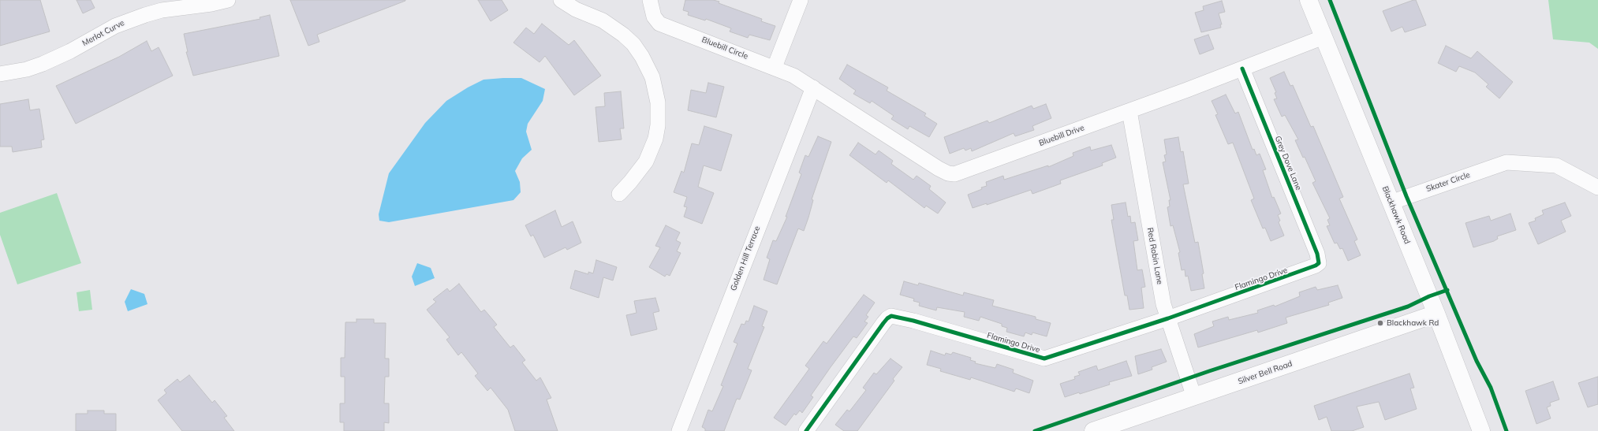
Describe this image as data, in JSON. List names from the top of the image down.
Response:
{
  "streets": {
    "street": [
      "Merlot Curve",
      "Bluebill Circle",
      "Bluebill Drive",
      "Grey Dove Lane",
      "Skater Circle",
      "Blackhawk Road",
      "Red Robin Lane",
      "Golden Hill Terrace",
      "Flamingo Drive",
      "Silver Bell Road"
    ]
  },
  "crossings": [
    ["Bluebill Circle", "Bluebill Drive"],
    ["Bluebill Circle", "Golden Hill Terrace"],
    ["Bluebill Drive", "Grey Dove Lane"],
    ["Bluebill Drive", "Blackhawk Road"],
    ["Bluebill Drive", "Red Robin Lane"],
    ["Bluebill Drive", "Golden Hill Terrace"],
    ["Grey Dove Lane", "Flamingo Drive"],
    ["Skater Circle", "Blackhawk Road"],
    ["Blackhawk Road", "Silver Bell Road"],
    ["Red Robin Lane", "Flamingo Drive"],
    ["Red Robin Lane", "Silver Bell Road"]
  ],
  "places": ["Blackhawk Rd"]
}
